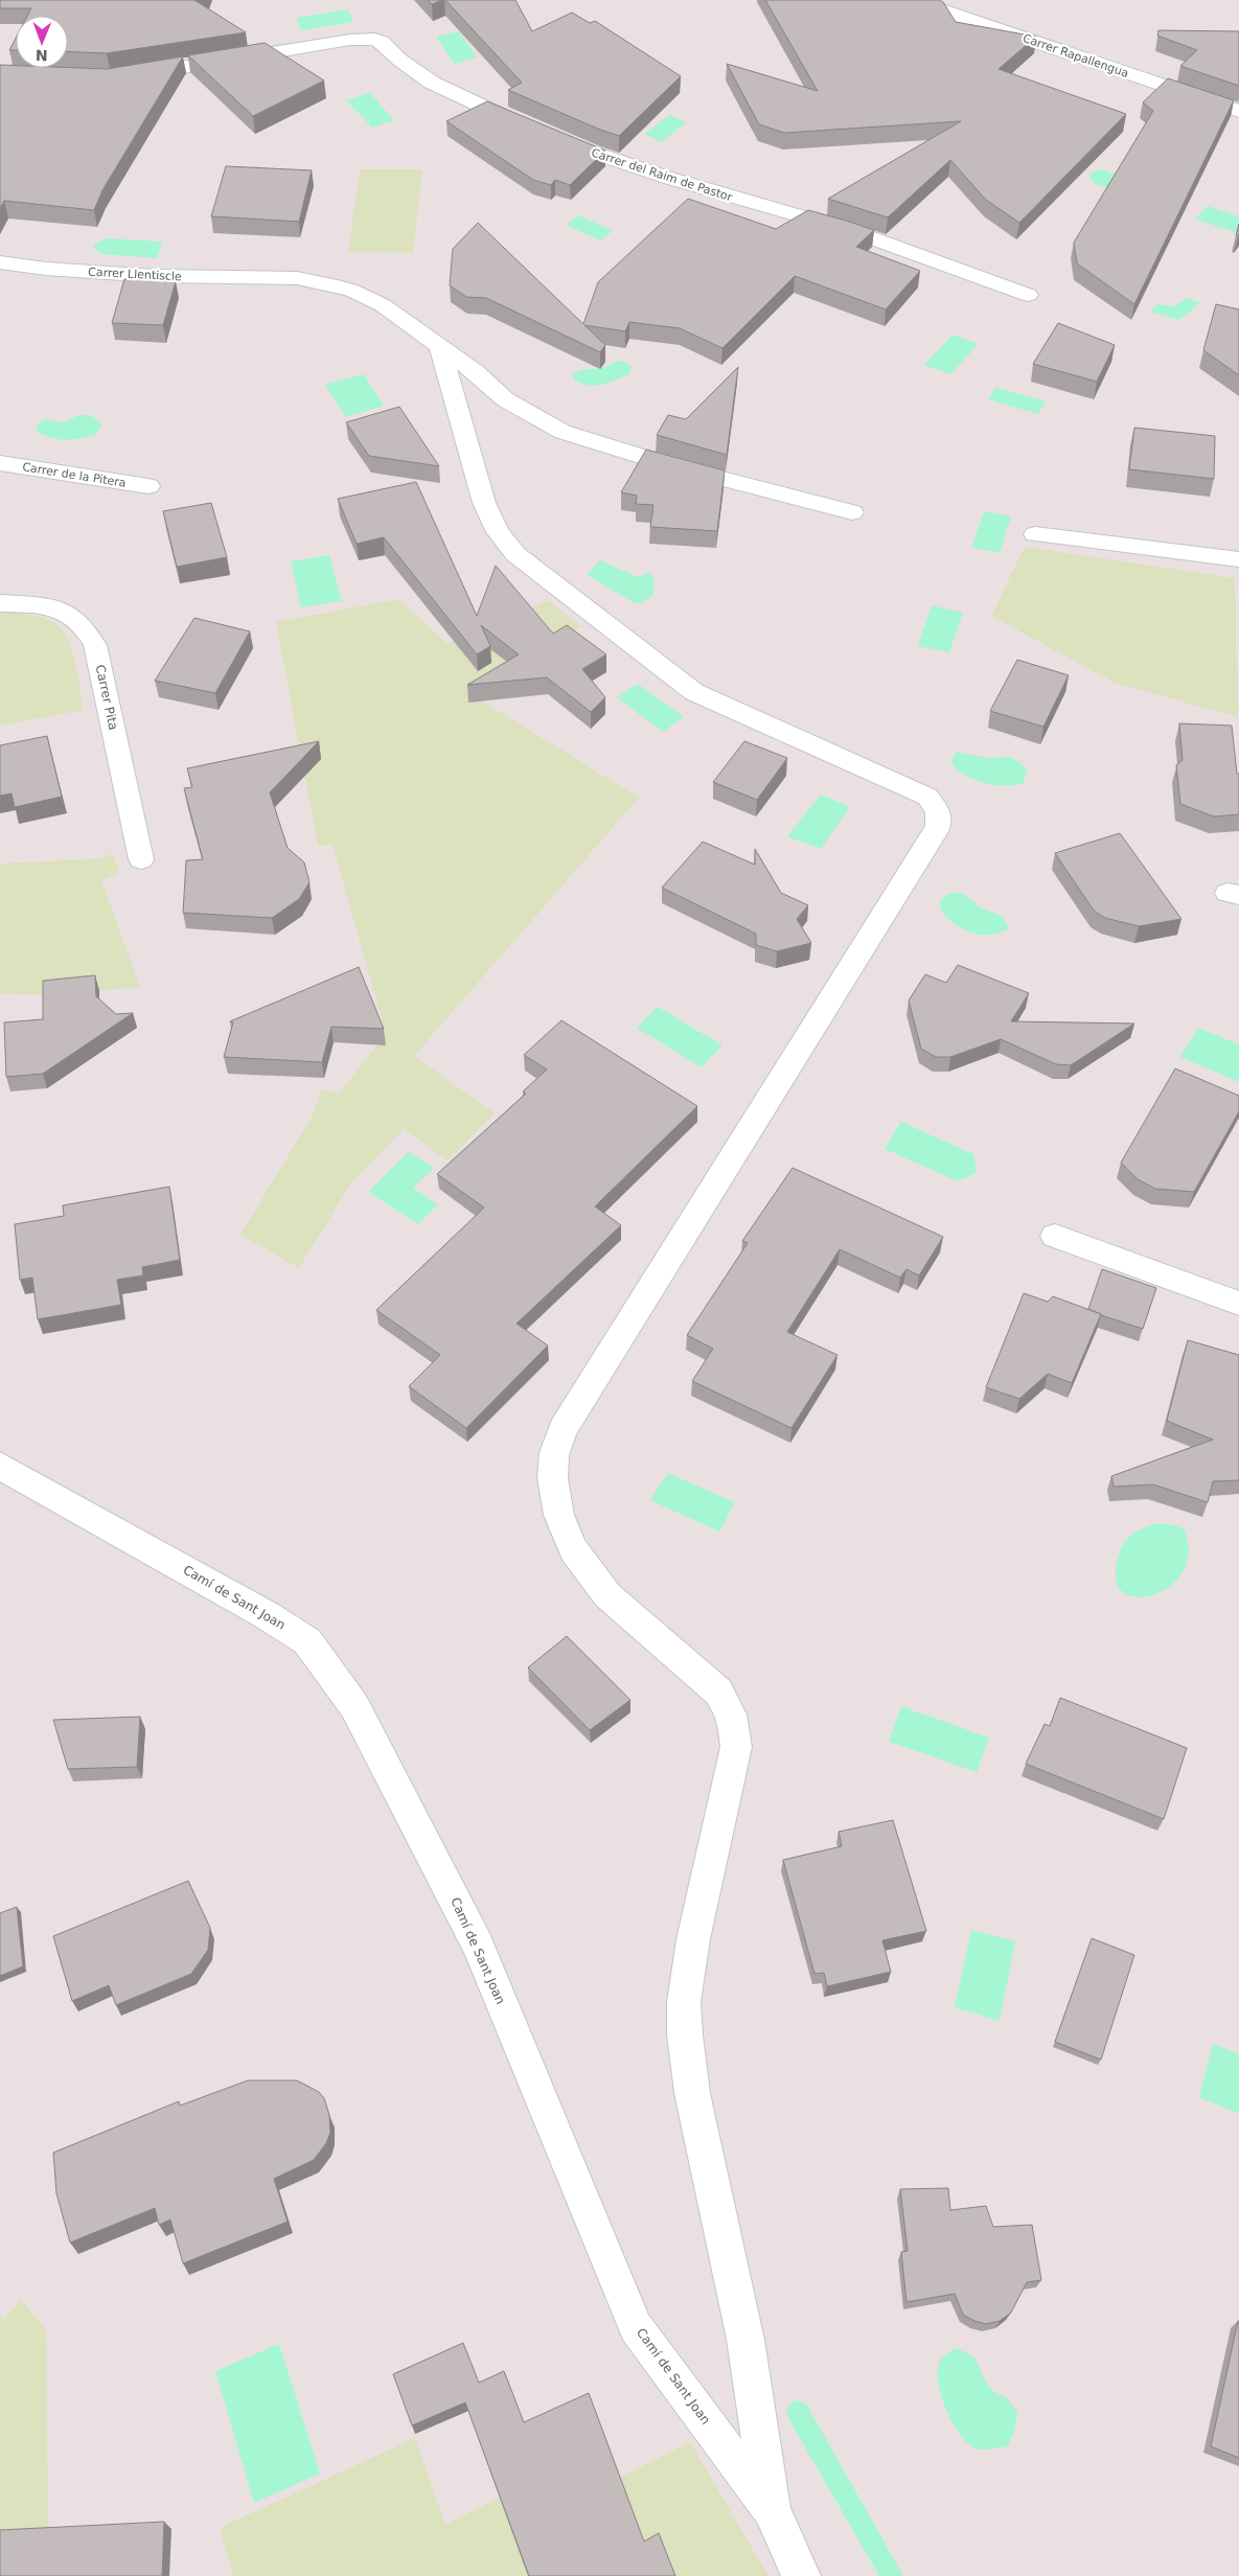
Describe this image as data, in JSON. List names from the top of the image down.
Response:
{
  "streets": {
    "street": [
      "Carrer Rapallengua",
      "Carrer del Raim de Pastor",
      "Carrer Llentiscle",
      "Carrer de la Pitera",
      "Carrer Pita",
      "Camí de Sant Joan"
    ]
  },
  "north": "bottom"
}
